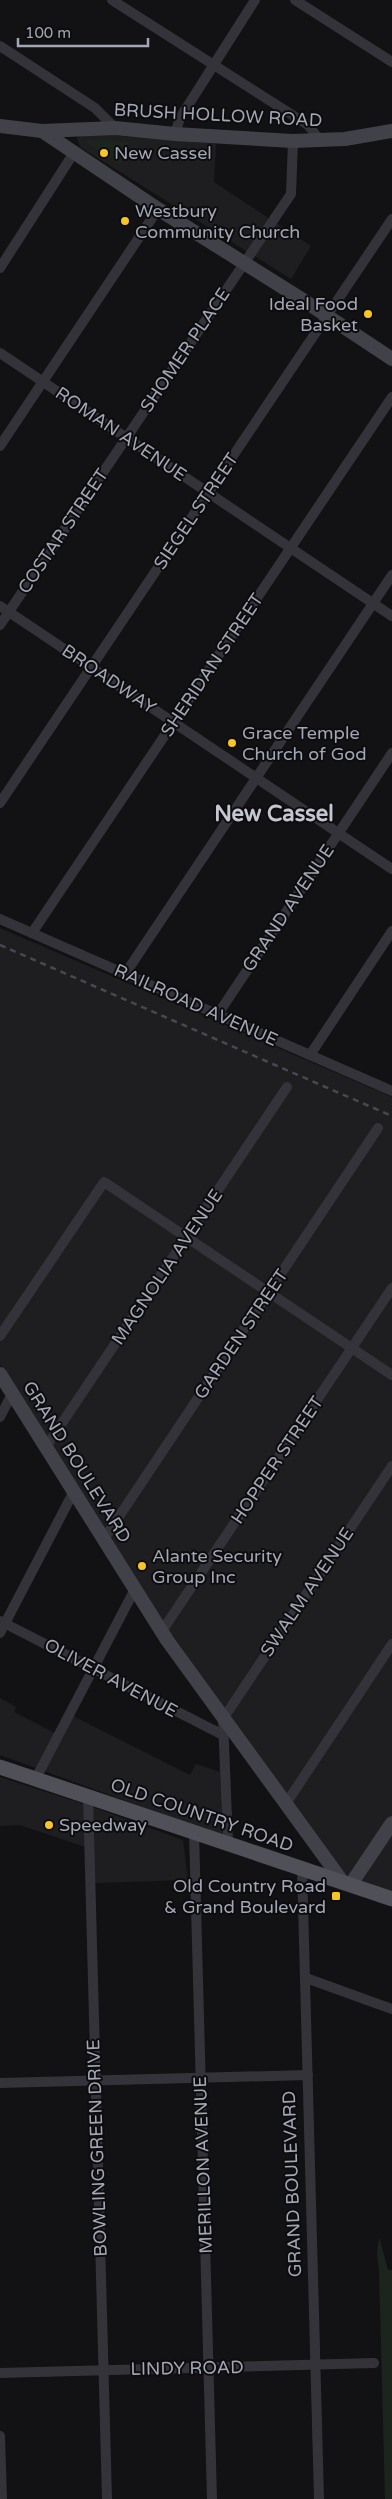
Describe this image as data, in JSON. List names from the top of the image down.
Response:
{
  "streets": {
    "main road": ["BRUSH HOLLOW ROAD", "GRAND BOULEVARD", "OLD COUNTRY ROAD"],
    "street": [
      "SHOMER PLACE",
      "ROMAN AVENUE",
      "SIEGEL STREET",
      "COSTAR STREET",
      "SHERIDAN STREET",
      "BROADWAY",
      "GRAND AVENUE",
      "RAILROAD AVENUE",
      "MAGNOLIA AVENUE",
      "GARDEN STREET",
      "HOPPER STREET",
      "SWALM AVENUE",
      "OLIVER AVENUE",
      "BOWLING GREEN DRIVE",
      "MERILLON AVENUE",
      "LINDY ROAD"
    ]
  },
  "crossings": [
    ["BRUSH HOLLOW ROAD", "SHOMER PLACE"],
    ["SHOMER PLACE", "ROMAN AVENUE"],
    ["SHOMER PLACE", "COSTAR STREET"],
    ["ROMAN AVENUE", "SIEGEL STREET"],
    ["ROMAN AVENUE", "COSTAR STREET"],
    ["ROMAN AVENUE", "SHERIDAN STREET"],
    ["SIEGEL STREET", "BROADWAY"],
    ["COSTAR STREET", "BROADWAY"],
    ["SHERIDAN STREET", "BROADWAY"],
    ["SHERIDAN STREET", "RAILROAD AVENUE"],
    ["BROADWAY", "GRAND AVENUE"],
    ["GRAND AVENUE", "RAILROAD AVENUE"],
    ["MAGNOLIA AVENUE", "GRAND BOULEVARD"],
    ["GARDEN STREET", "GRAND BOULEVARD"],
    ["HOPPER STREET", "GRAND BOULEVARD"],
    ["GRAND BOULEVARD", "SWALM AVENUE"],
    ["GRAND BOULEVARD", "OLD COUNTRY ROAD"],
    ["GRAND BOULEVARD", "LINDY ROAD"],
    ["OLD COUNTRY ROAD", "BOWLING GREEN DRIVE"],
    ["OLD COUNTRY ROAD", "MERILLON AVENUE"],
    ["BOWLING GREEN DRIVE", "LINDY ROAD"],
    ["MERILLON AVENUE", "LINDY ROAD"]
  ],
  "districts": ["New Cassel"],
  "places": {
    "other": [
      "New Cassel",
      "Westbury Community Church",
      "Ideal Food Basket",
      "Grace Temple Church of God",
      "Alante Security Group Inc",
      "Speedway"
    ],
    "transit": ["Old Country Road & Grand Boulevard"]
  },
  "scale_bar": "100 m"
}
